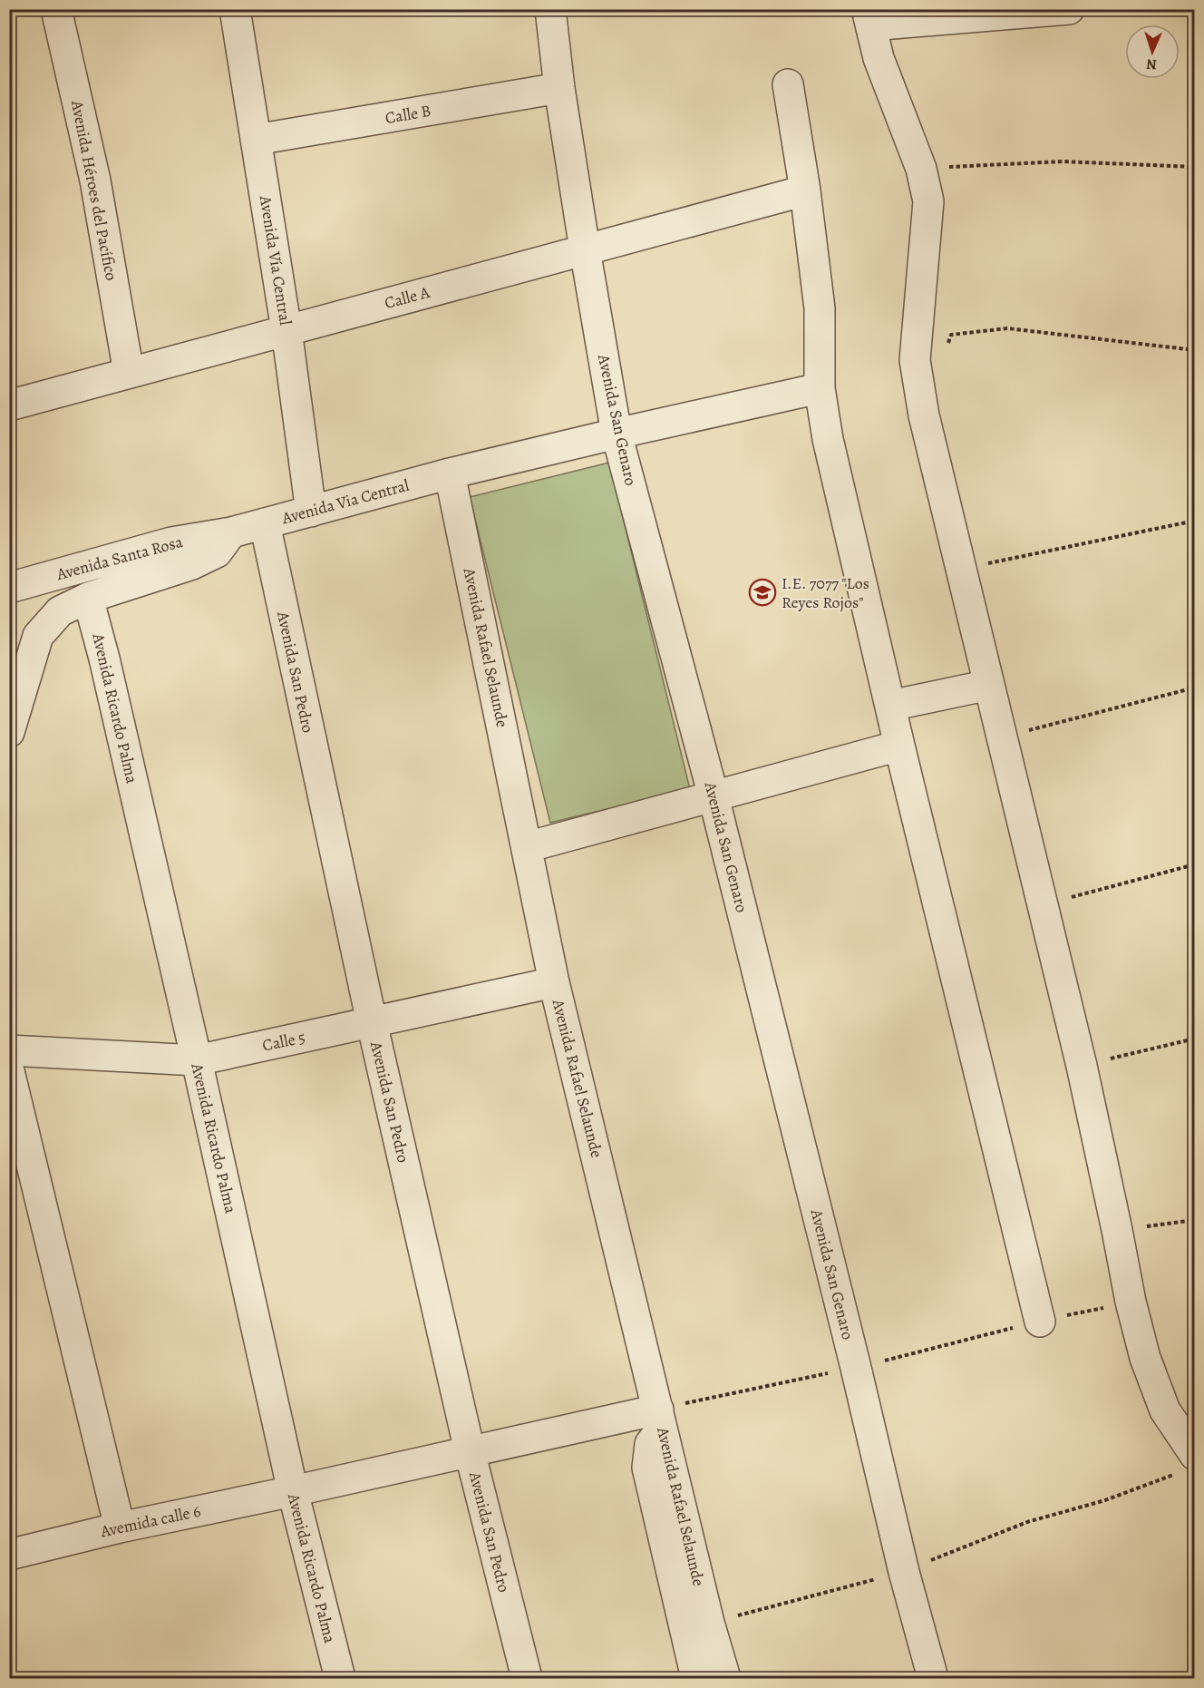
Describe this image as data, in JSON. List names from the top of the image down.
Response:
{
  "streets": {
    "street": [
      "Calle B",
      "Avenida Héroes del Pacífico",
      "Avenida Vía Central",
      "Calle A",
      "Avenida San Genaro",
      "Avenida Via Central",
      "Avenida Santa Rosa",
      "Avenida Rafael Selaunde",
      "Avenida San Pedro",
      "Avenida Ricardo Palma",
      "Calle 5",
      "Avemida calle 6"
    ]
  },
  "crossings": [
    ["Calle B", "Avenida Vía Central"],
    ["Calle B", "Avenida San Genaro"],
    ["Avenida Héroes del Pacífico", "Calle A"],
    ["Avenida Vía Central", "Calle A"],
    ["Avenida Vía Central", "Avenida Via Central"],
    ["Calle A", "Avenida San Genaro"],
    ["Avenida San Genaro", "Avenida Via Central"],
    ["Avenida Via Central", "Avenida Santa Rosa"],
    ["Avenida Via Central", "Avenida Rafael Selaunde"],
    ["Avenida Via Central", "Avenida San Pedro"],
    ["Avenida Santa Rosa", "Avenida Ricardo Palma"],
    ["Avenida Rafael Selaunde", "Calle 5"],
    ["Avenida Rafael Selaunde", "Avemida calle 6"],
    ["Avenida San Pedro", "Calle 5"],
    ["Avenida San Pedro", "Avemida calle 6"],
    ["Avenida Ricardo Palma", "Calle 5"],
    ["Avenida Ricardo Palma", "Avemida calle 6"]
  ],
  "places": {
    "school or university": ["I.E. 7077 \"Los Reyes Rojos\""]
  },
  "north": "bottom"
}
